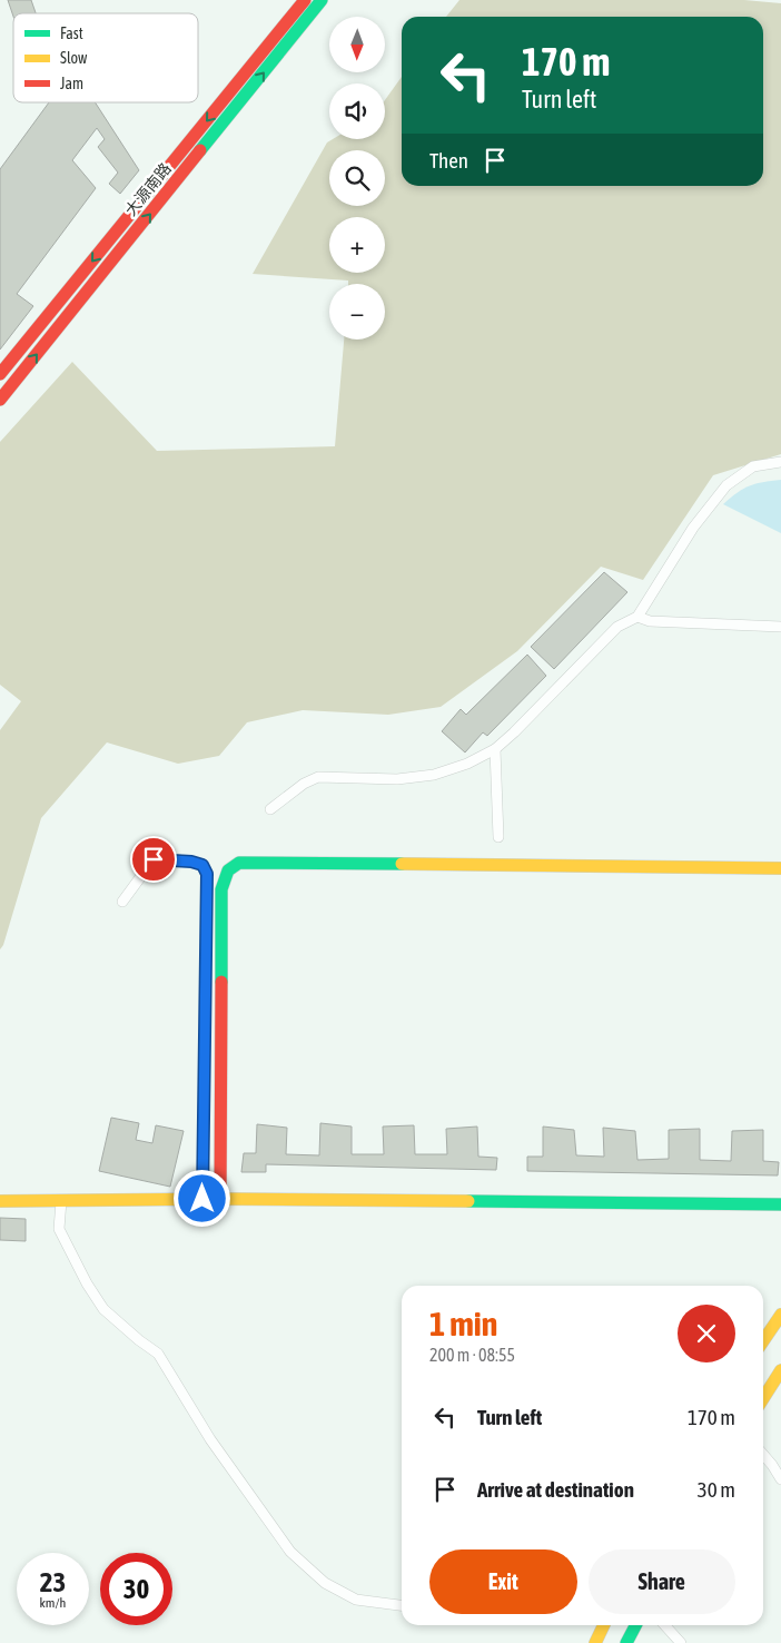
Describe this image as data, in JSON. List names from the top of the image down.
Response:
{
  "streets": {
    "street": ["大源南路"]
  },
  "legend": ["Fast", "Slow", "Jam"],
  "north": "bottom",
  "page": {
    "map_buttons": ["+", "−"],
    "turn": ["170 m", "Turn left"],
    "then": "Then",
    "heading": ["1 min", "200 m · 08:55"],
    "list": [
      {
        "name": "Turn left",
        "value": "170 m"
      },
      {
        "name": "Arrive at destination",
        "value": "30 m"
      }
    ],
    "buttons": ["Exit", "Share"],
    "speed": "23 km/h",
    "limit": "30"
  }
}
